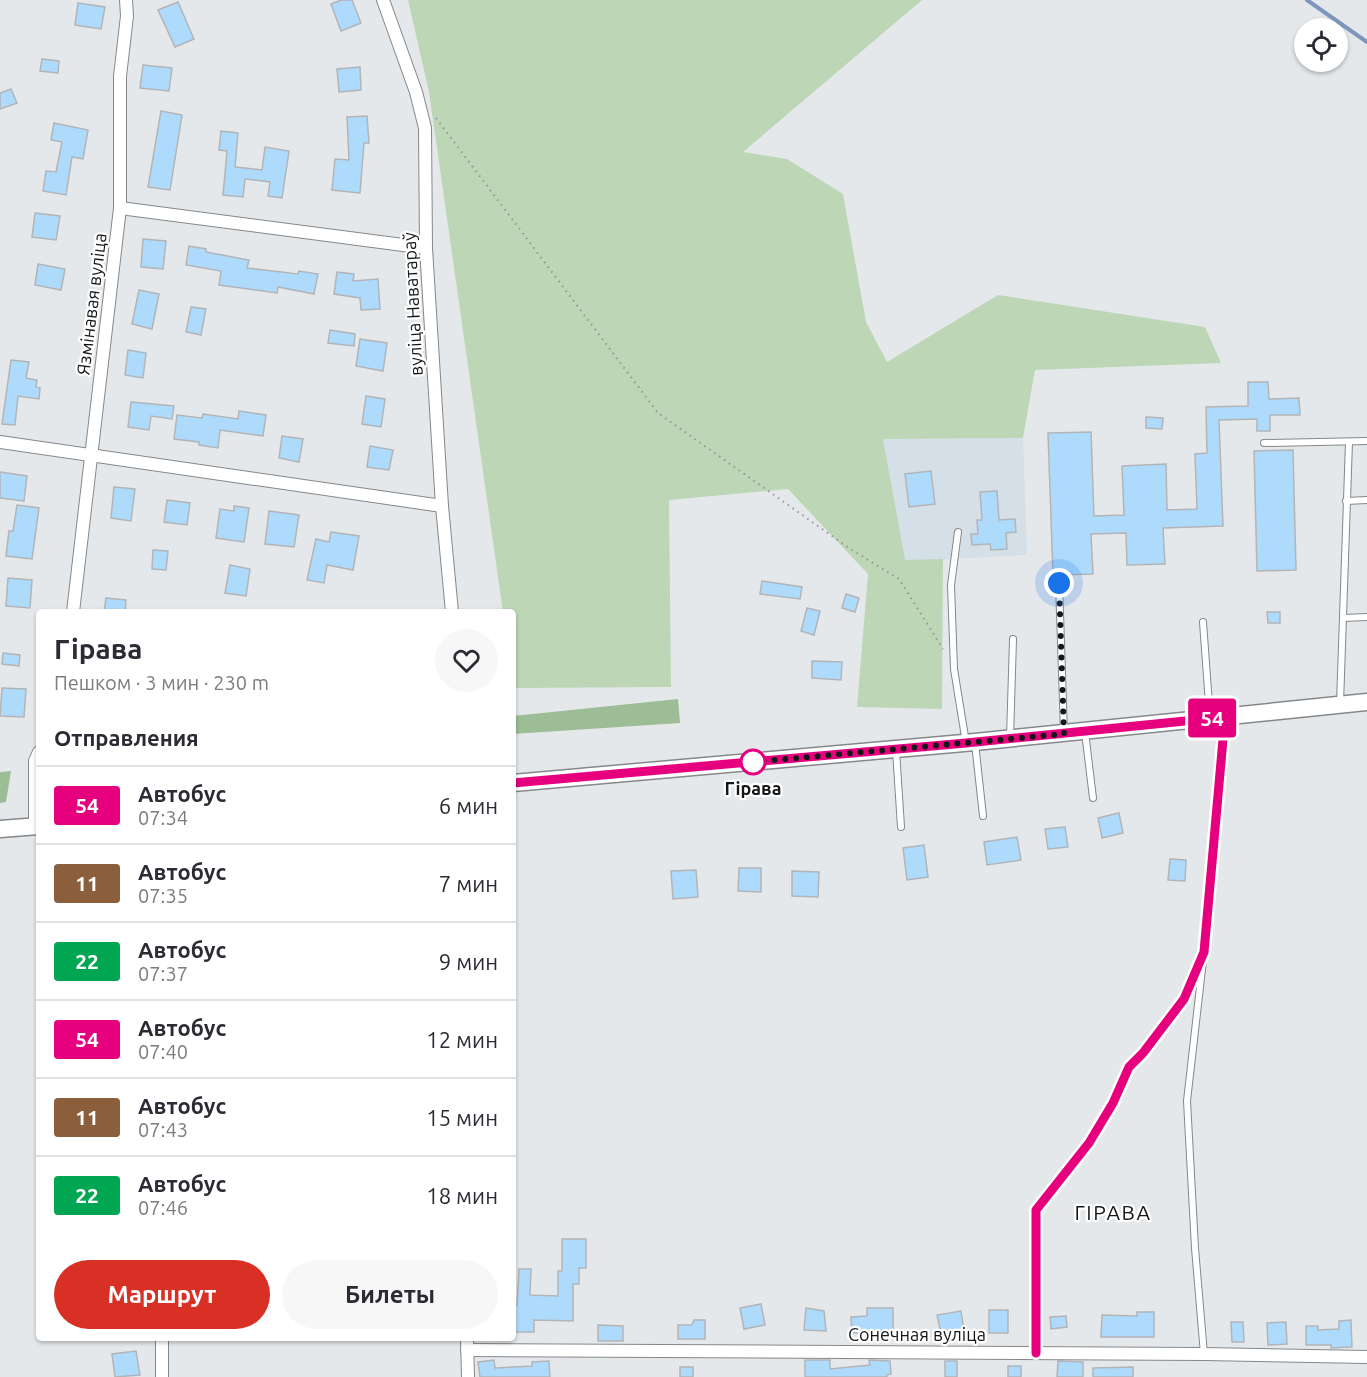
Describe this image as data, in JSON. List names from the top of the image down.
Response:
{
  "streets": {
    "street": ["Язмінавая вуліца", "вуліца Наватараў", "Сонечная вуліца"]
  },
  "districts": ["ГІРАВА"],
  "places": ["Гірава"],
  "lines": ["bus line 54"],
  "page": {
    "on_map": "54",
    "heading": [
      ["Гірава", "Пешком · 3 мин · 230 m"],
      "Отправления"
    ],
    "list": [
      {
        "mark": "54",
        "name": "Автобус",
        "note": "07:34",
        "value": "6 мин"
      },
      {
        "mark": "11",
        "name": "Автобус",
        "note": "07:35",
        "value": "7 мин"
      },
      {
        "mark": "22",
        "name": "Автобус",
        "note": "07:37",
        "value": "9 мин"
      },
      {
        "mark": "54",
        "name": "Автобус",
        "note": "07:40",
        "value": "12 мин"
      },
      {
        "mark": "11",
        "name": "Автобус",
        "note": "07:43",
        "value": "15 мин"
      },
      {
        "mark": "22",
        "name": "Автобус",
        "note": "07:46",
        "value": "18 мин"
      }
    ],
    "buttons": ["Маршрут", "Билеты"]
  }
}
